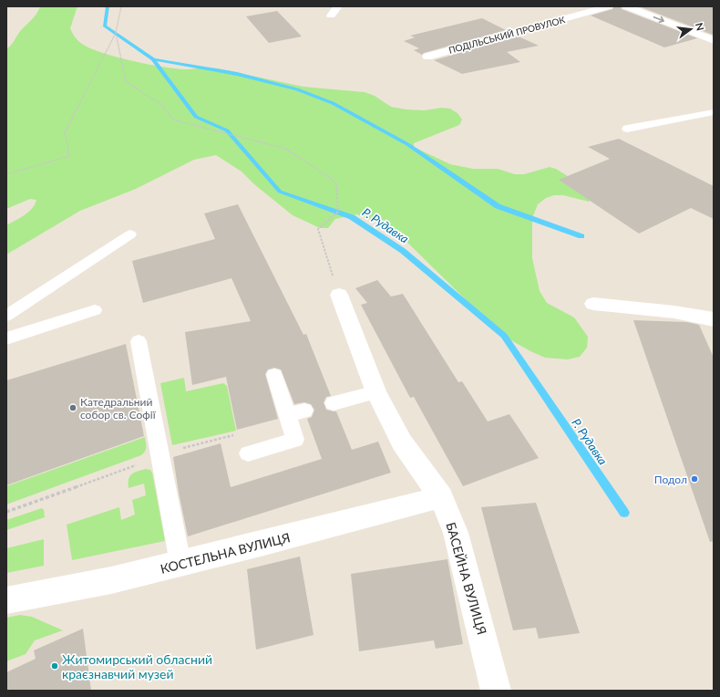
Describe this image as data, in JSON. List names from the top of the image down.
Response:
{
  "streets": {
    "street": ["ПОДІЛЬСЬКИЙ ПРОВУЛОК", "КОСТЕЛЬНА ВУЛИЦЯ", "БАСЕЙНА ВУЛИЦЯ"]
  },
  "crossings": [
    ["КОСТЕЛЬНА ВУЛИЦЯ", "БАСЕЙНА ВУЛИЦЯ"]
  ],
  "water": ["Р. Рудавка"],
  "places": ["Катедральний собор св. Софії", "Подол", "Житомирський обласний краєзнавчий музей"],
  "north": "right"
}
